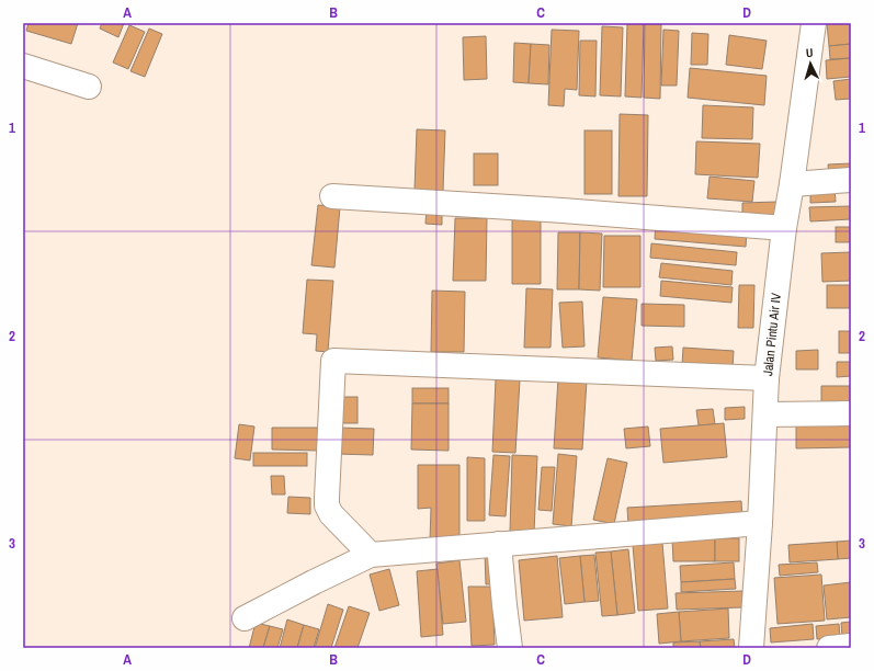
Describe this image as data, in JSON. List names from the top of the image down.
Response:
{
  "streets": {
    "street": ["Jalan Pintu Air IV"]
  },
  "north": "top",
  "grid": {
    "columns": [
      "A",
      "B",
      "C",
      "D"
    ],
    "rows": ["1", "2", "3"]
  }
}
